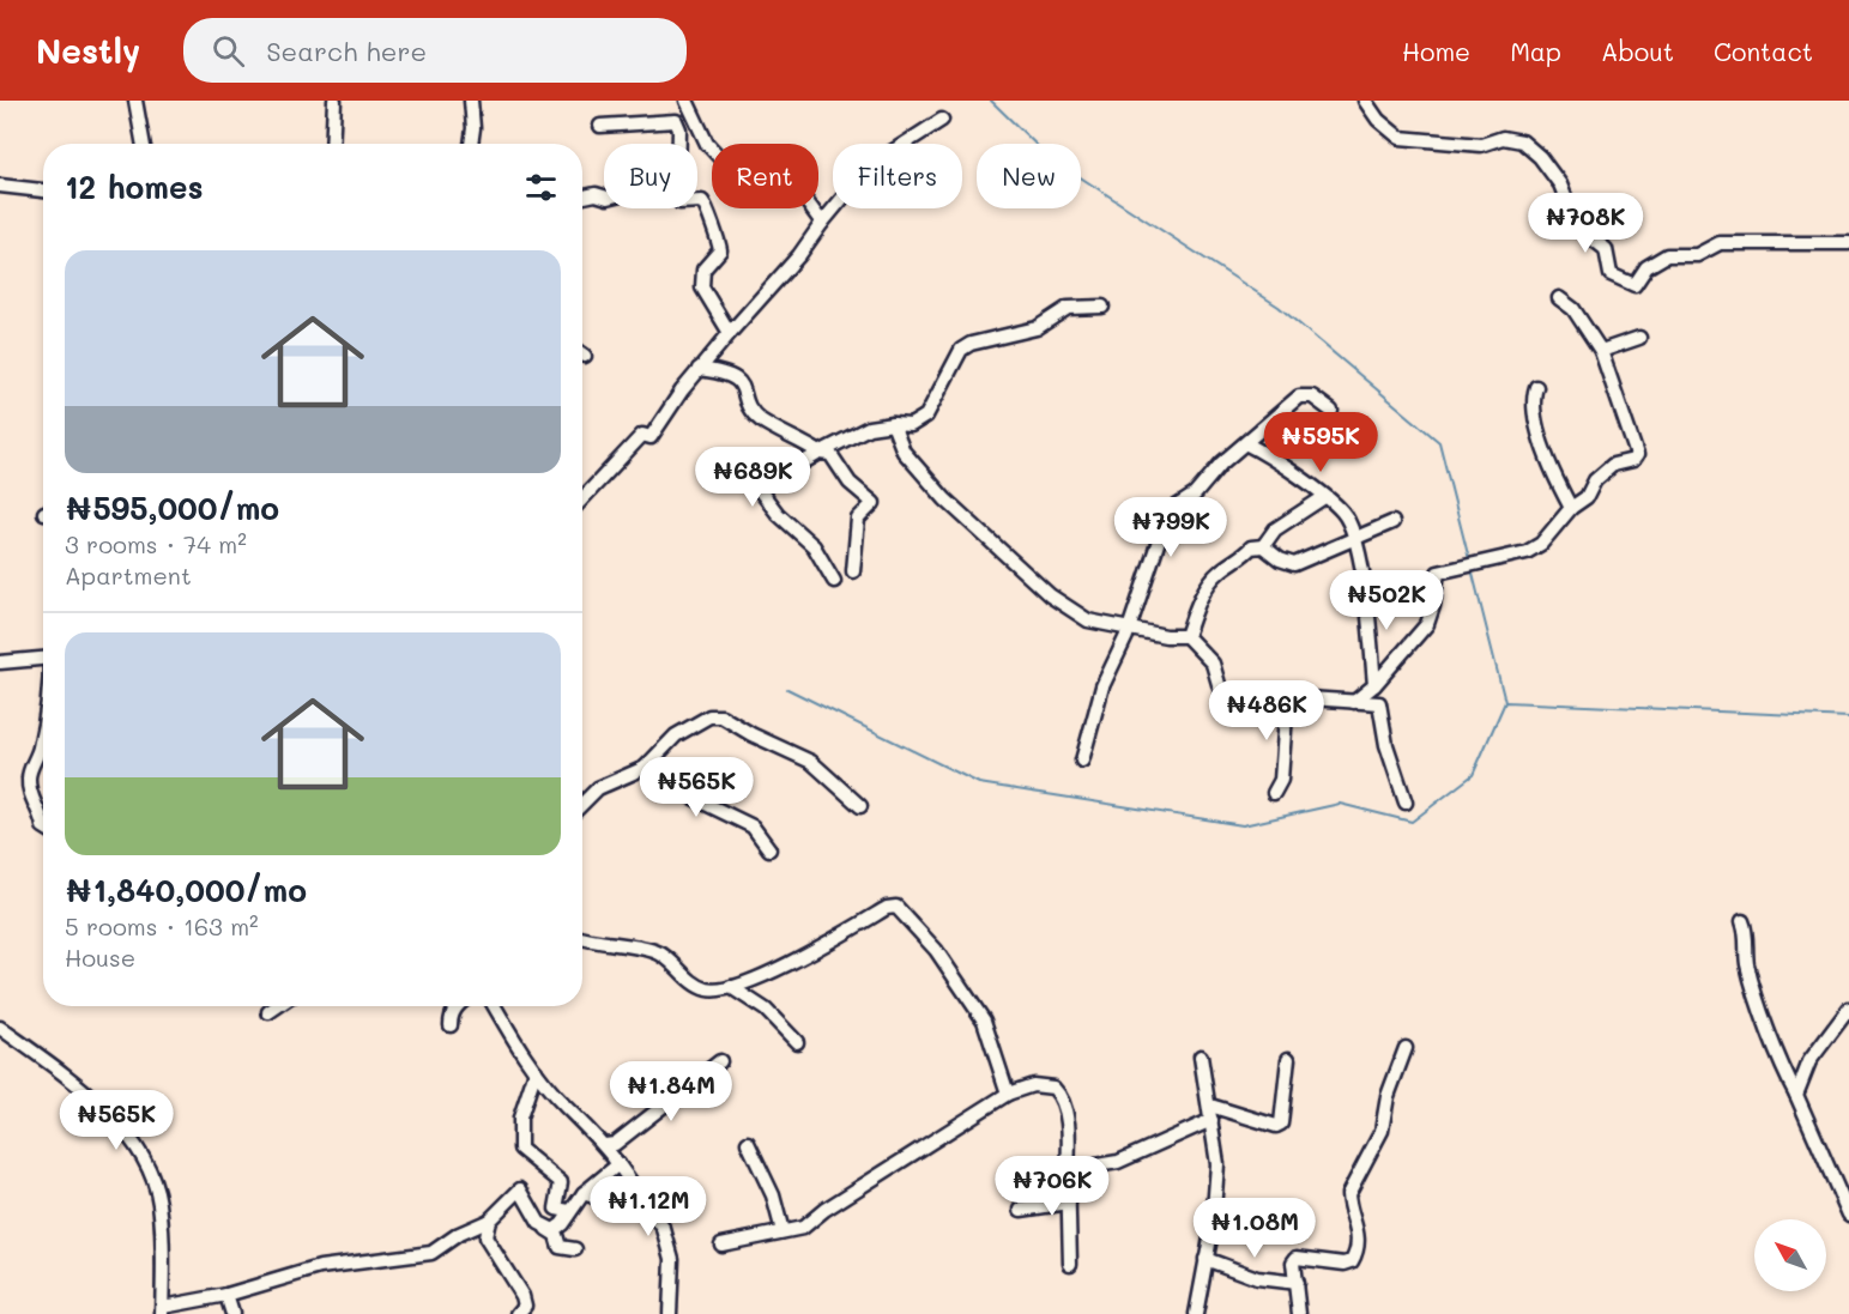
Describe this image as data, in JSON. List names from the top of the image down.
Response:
{
  "north": "top left",
  "page": {
    "header": "Nestly",
    "search": "Search here",
    "nav": [
      "Home",
      "Map",
      "About",
      "Contact"
    ],
    "chip": [
      "Buy",
      "Rent",
      "Filters",
      "New"
    ],
    "heading": "12 homes",
    "price": [
      "₦708K",
      "₦595K",
      "₦689K",
      "₦799K",
      "₦502K",
      "₦486K",
      "₦565K",
      "₦1.84M",
      "₦565K",
      "₦706K",
      "₦1.12M",
      "₦1.08M"
    ],
    "list": [
      {
        "name": "₦595,000/mo",
        "note": "3 rooms · 74 m² · Apartment"
      },
      {
        "name": "₦1,840,000/mo",
        "note": "5 rooms · 163 m² · House"
      }
    ]
  }
}
